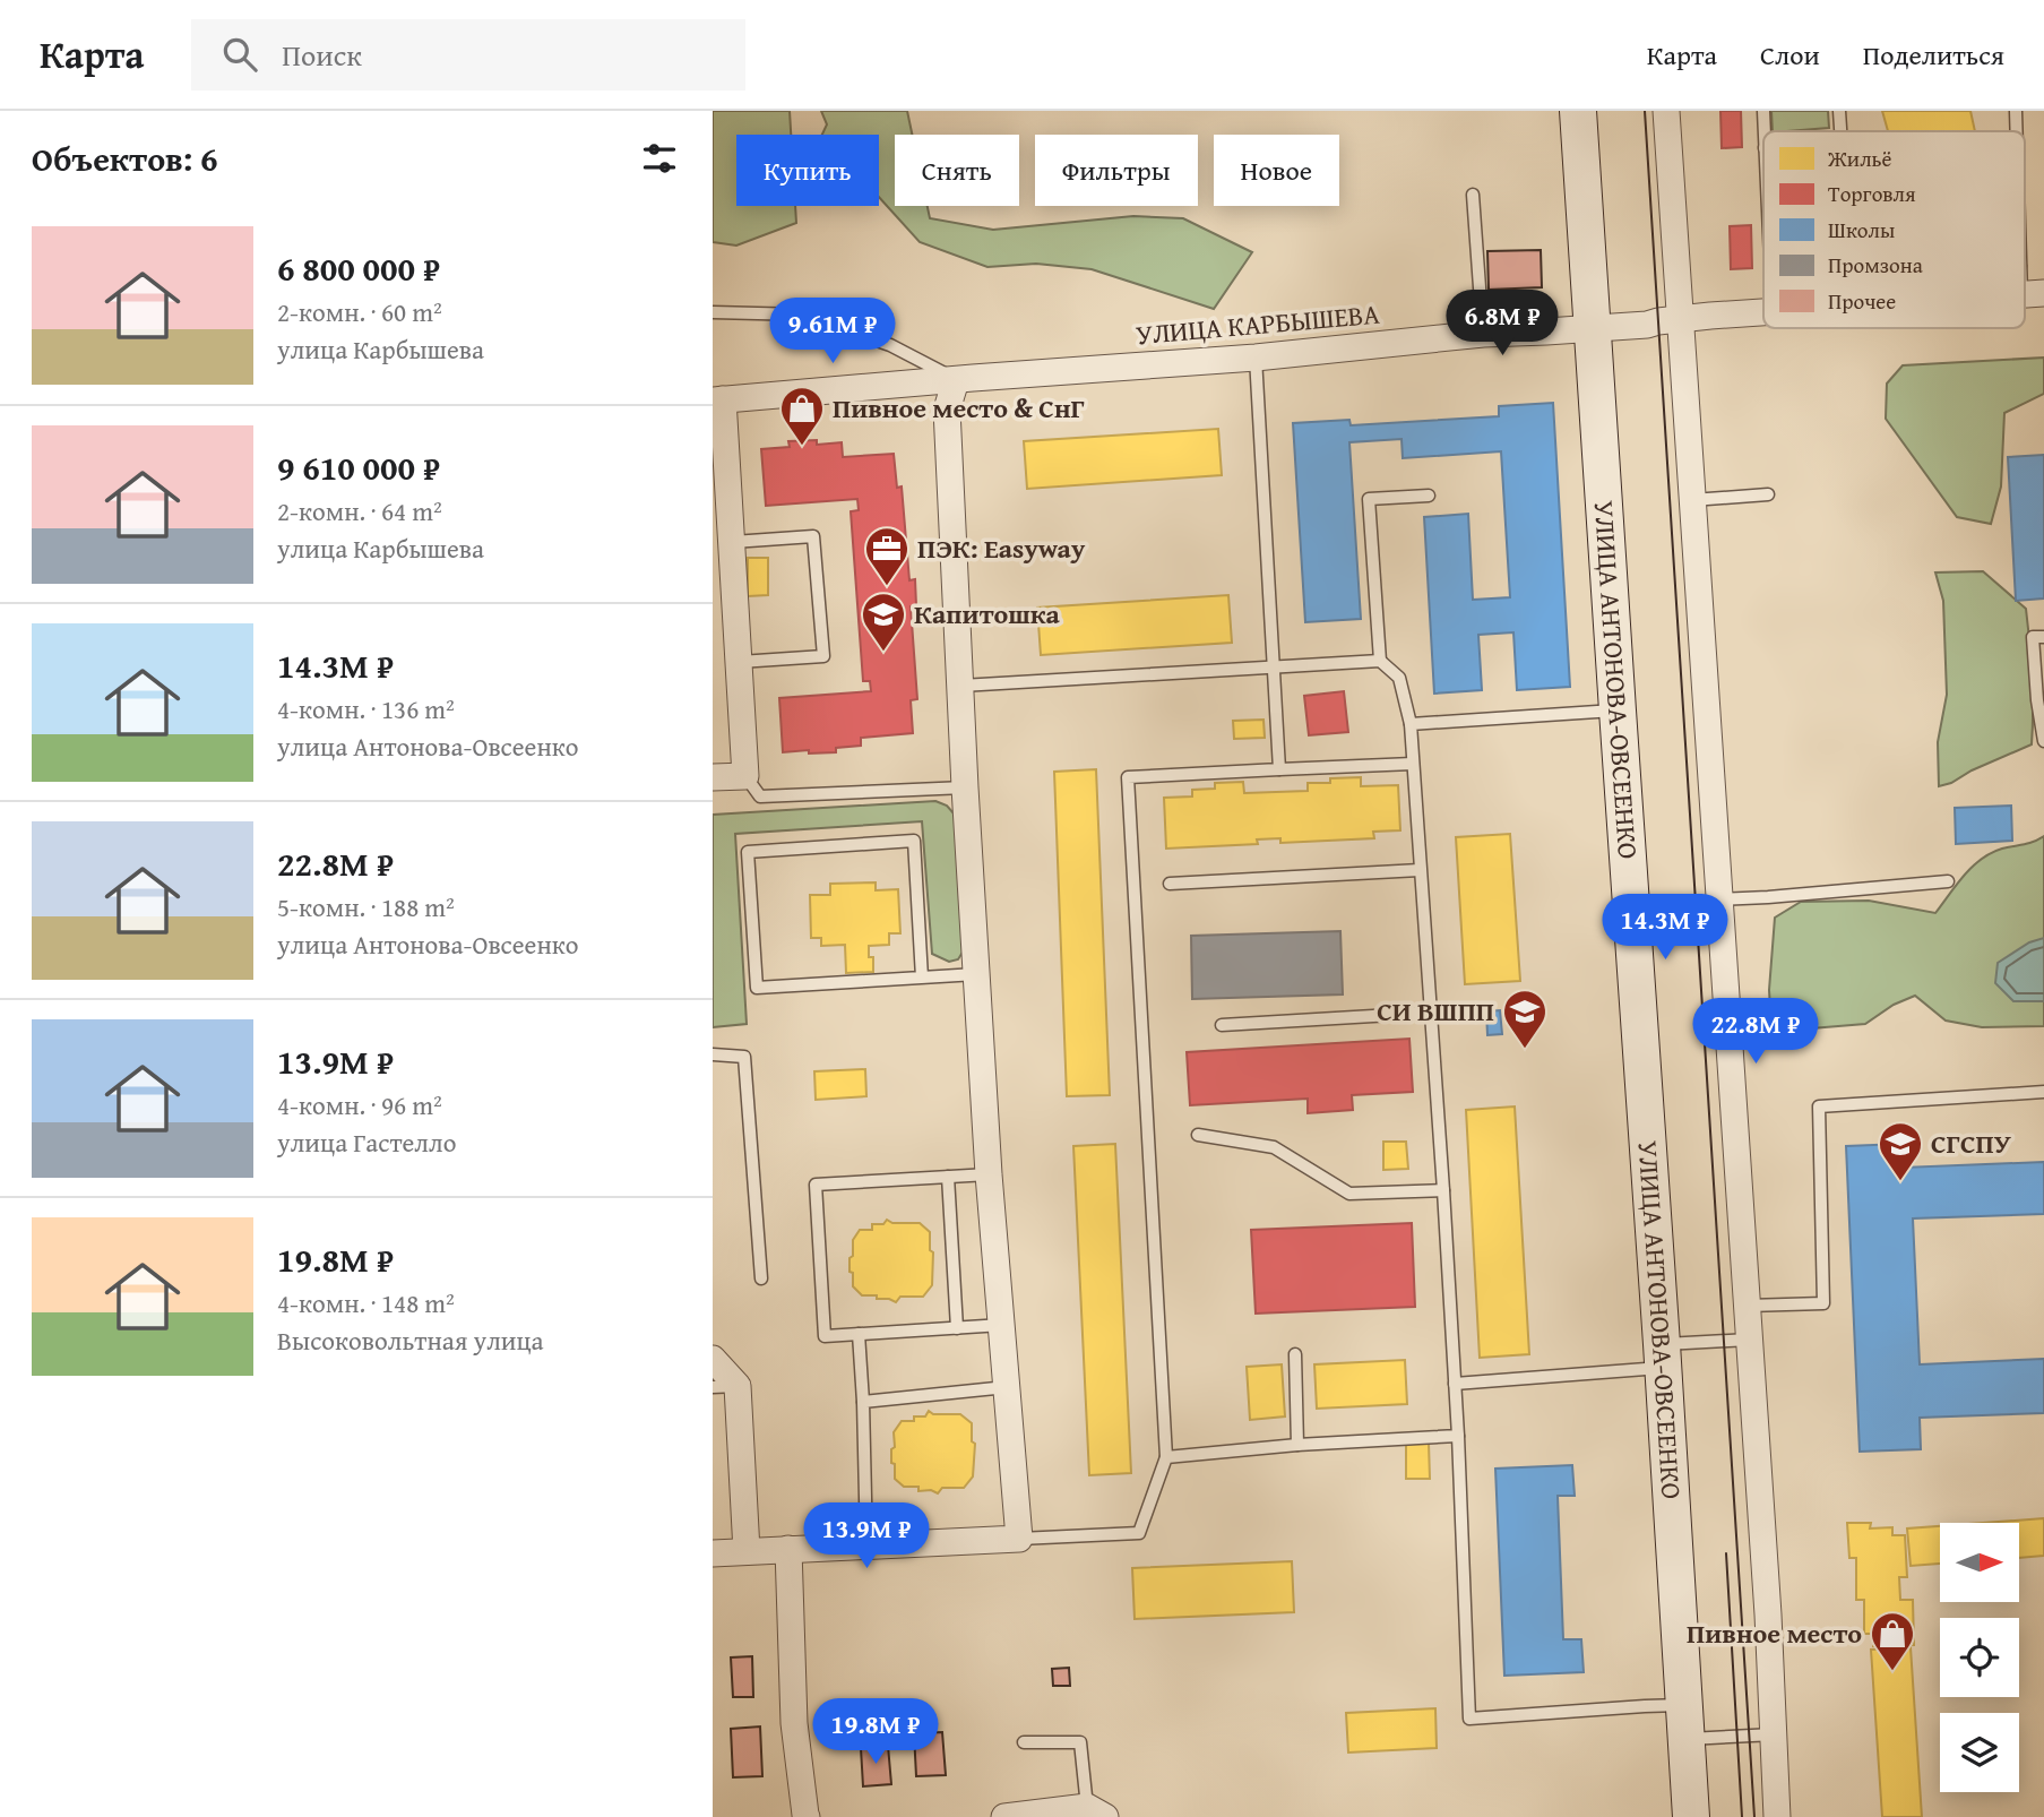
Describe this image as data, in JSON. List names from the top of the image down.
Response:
{
  "streets": {
    "main road": ["УЛИЦА АНТОНОВА-ОВСЕЕНКО"],
    "street": ["УЛИЦА КАРБЫШЕВА"]
  },
  "crossings": [
    ["УЛИЦА КАРБЫШЕВА", "УЛИЦА АНТОНОВА-ОВСЕЕНКО"]
  ],
  "places": {
    "shop": ["Пивное место & СнГ", "Пивное место"],
    "office": ["ПЭК: Easyway"],
    "school or university": ["Капитошка", "СИ ВШПП", "СГСПУ"]
  },
  "legend": [
    "Жильё",
    "Торговля",
    "Школы",
    "Промзона",
    "Прочее"
  ],
  "north": "right",
  "page": {
    "header": "Карта",
    "search": "Поиск",
    "nav": ["Карта", "Слои", "Поделиться"],
    "heading": "Объектов: 6",
    "chip": [
      "Купить",
      "Снять",
      "Фильтры",
      "Новое"
    ],
    "list": [
      {
        "name": "6 800 000 ₽",
        "note": "2-комн. · 60 m² · улица Карбышева"
      },
      {
        "name": "9 610 000 ₽",
        "note": "2-комн. · 64 m² · улица Карбышева"
      },
      {
        "name": "14.3M ₽",
        "note": "4-комн. · 136 m² · улица Антонова-Овсеенко"
      },
      {
        "name": "22.8M ₽",
        "note": "5-комн. · 188 m² · улица Антонова-Овсеенко"
      },
      {
        "name": "13.9M ₽",
        "note": "4-комн. · 96 m² · улица Гастелло"
      },
      {
        "name": "19.8M ₽",
        "note": "4-комн. · 148 m² · Высоковольтная улица"
      }
    ],
    "price": [
      "6.8M ₽",
      "9.61M ₽",
      "14.3M ₽",
      "22.8M ₽",
      "13.9M ₽",
      "19.8M ₽"
    ]
  }
}
